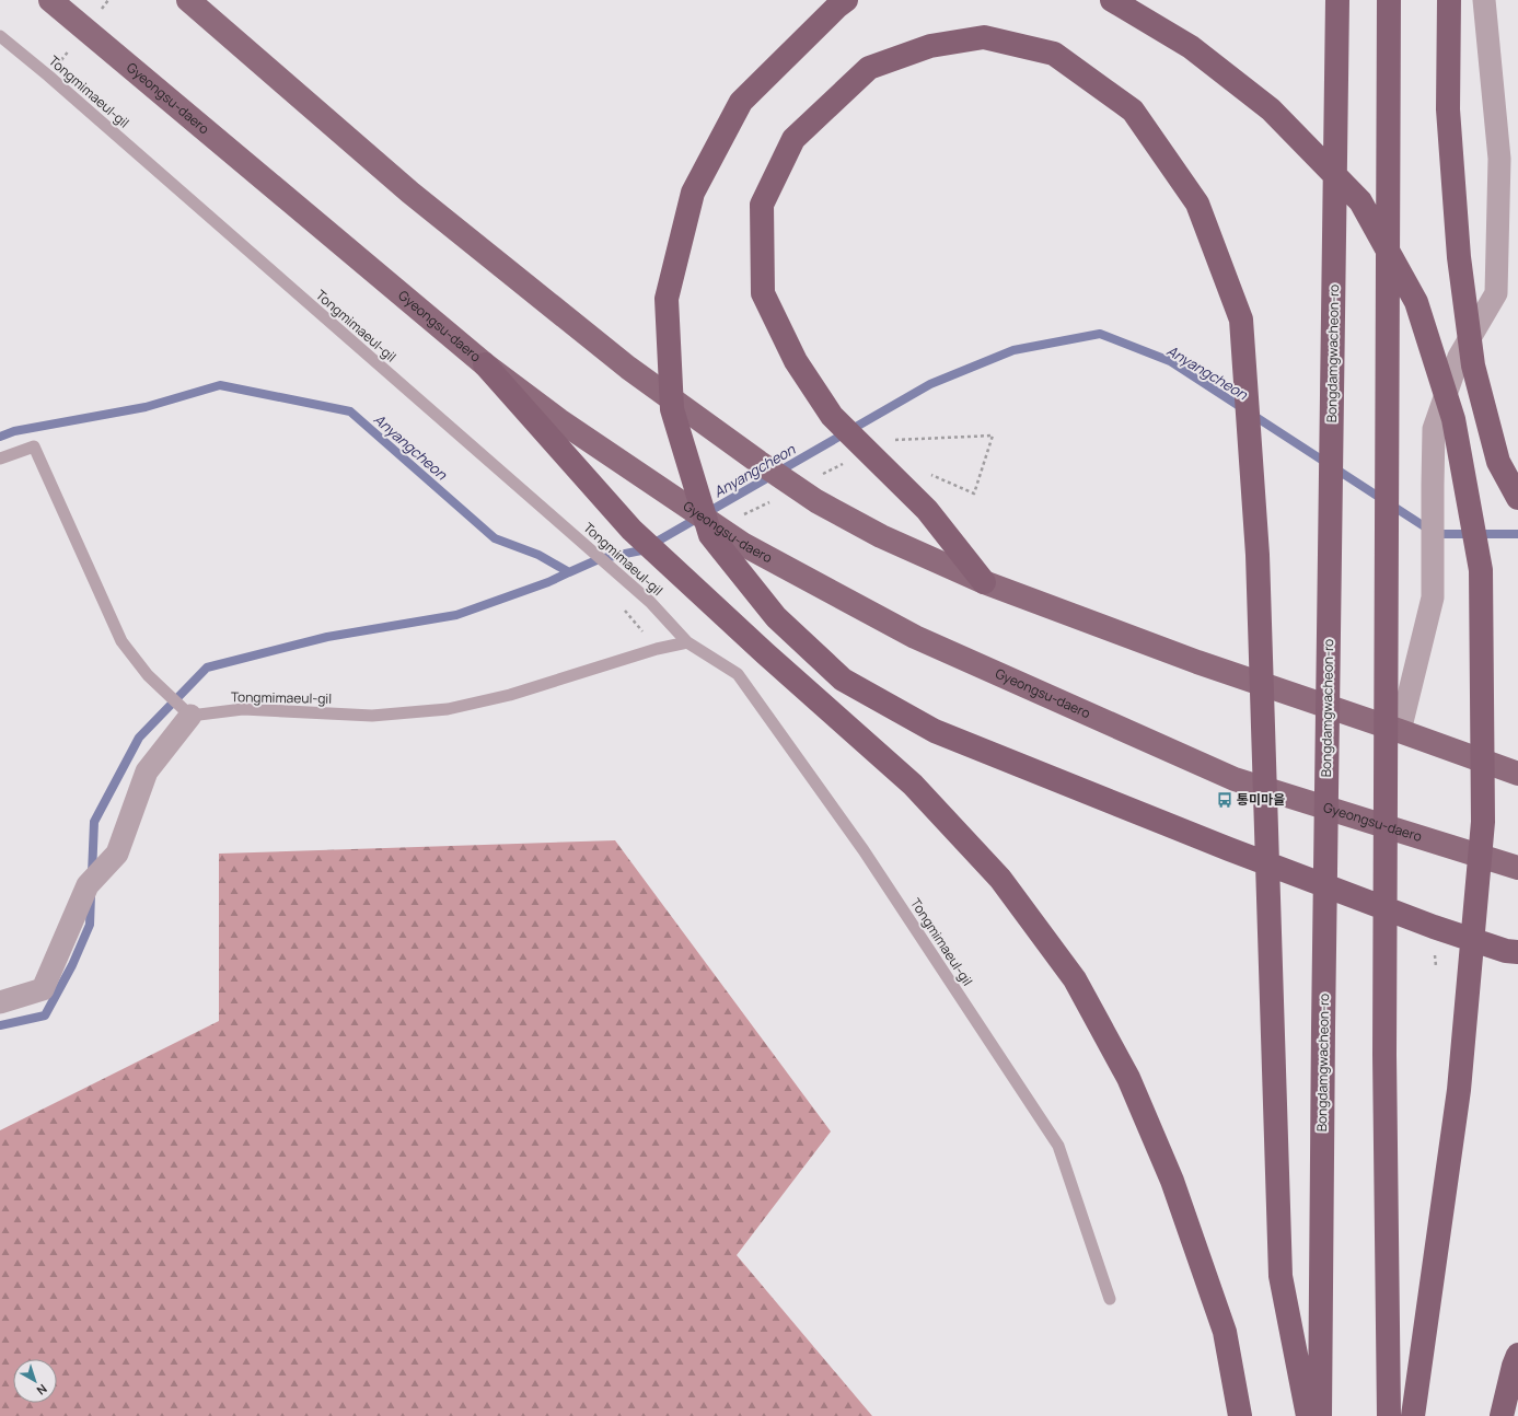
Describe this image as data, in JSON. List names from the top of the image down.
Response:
{
  "streets": {
    "highway": ["Bongdamgwacheon-ro"],
    "main road": ["Gyeongsu-daero"],
    "lane": ["Tongmimaeul-gil"]
  },
  "water": ["Anyangcheon"],
  "places": {
    "bus stop": ["통미마을"]
  },
  "north": "bottom right"
}
